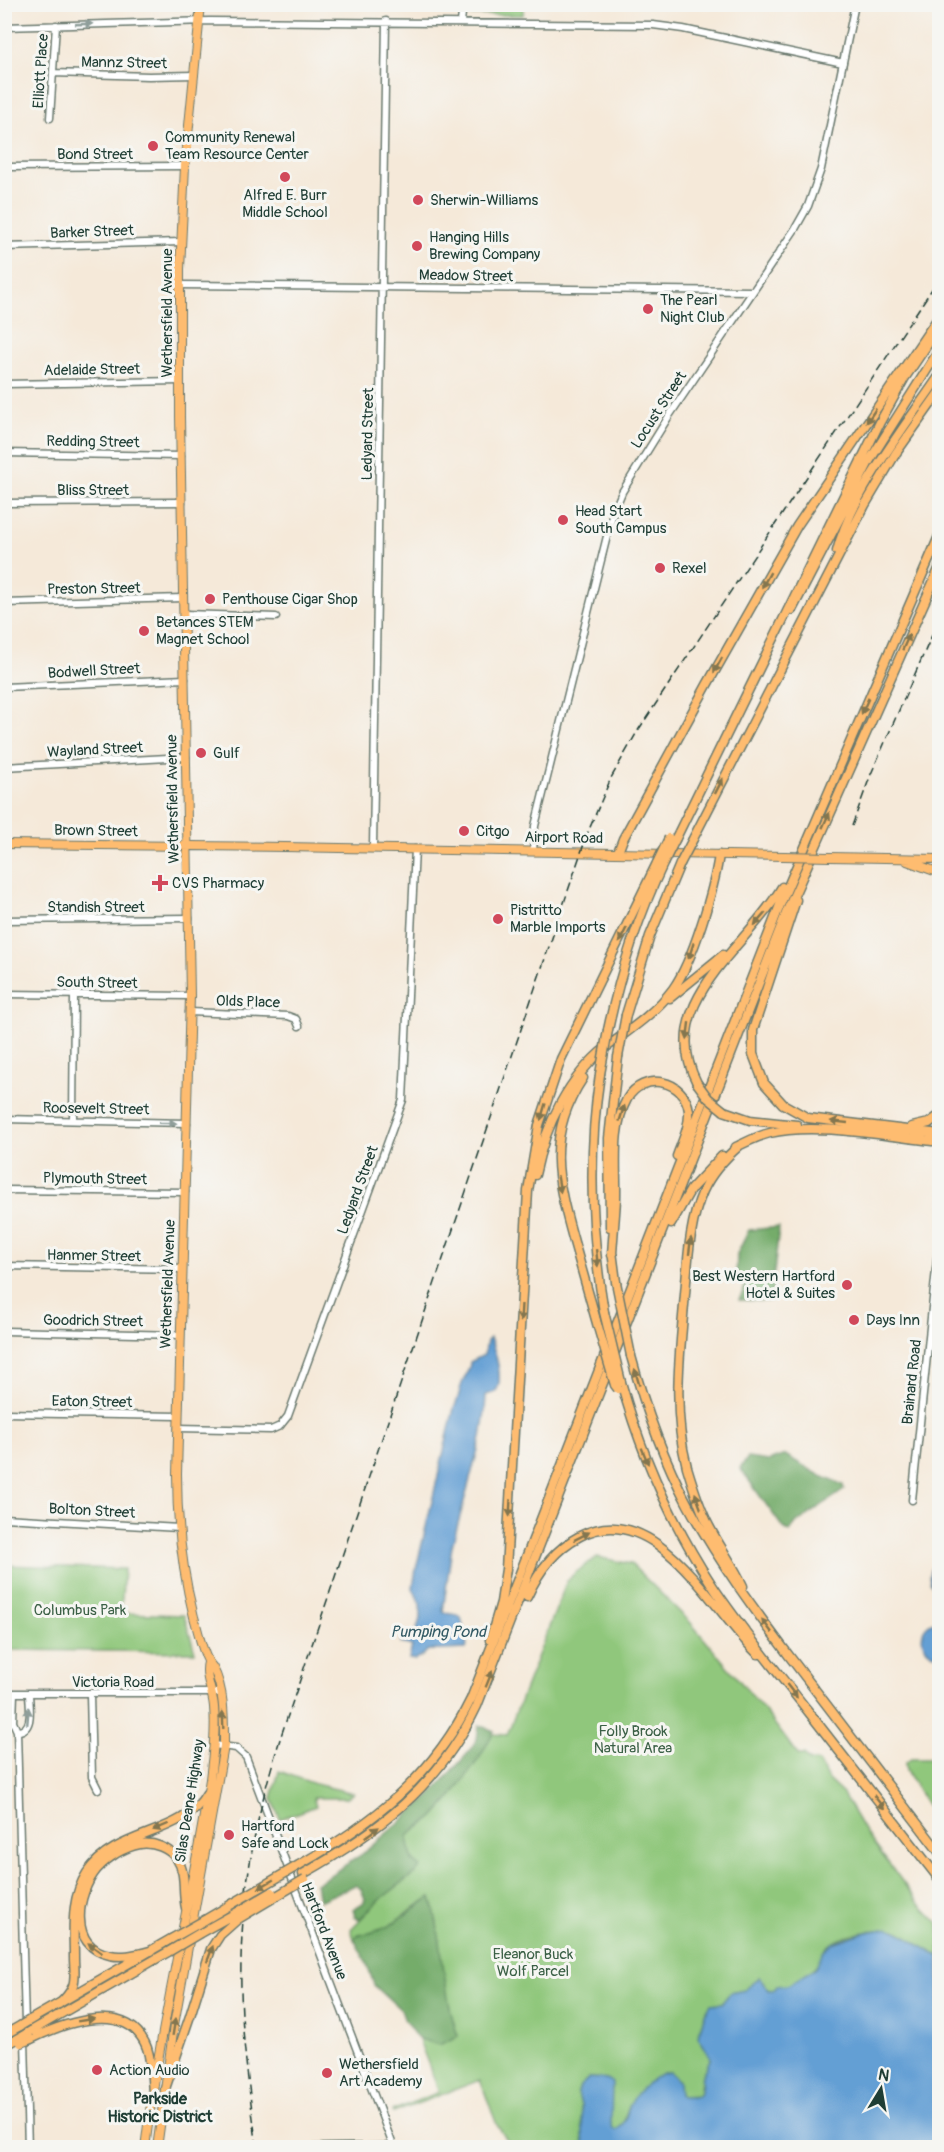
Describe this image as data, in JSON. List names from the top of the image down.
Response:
{
  "streets": {
    "main road": [
      "Wethersfield Avenue",
      "Brown Street",
      "Airport Road",
      "Silas Deane Highway"
    ],
    "street": [
      "Mannz Street",
      "Elliott Place",
      "Bond Street",
      "Barker Street",
      "Meadow Street",
      "Adelaide Street",
      "Locust Street",
      "Ledyard Street",
      "Redding Street",
      "Bliss Street",
      "Preston Street",
      "Bodwell Street",
      "Wayland Street",
      "Standish Street",
      "South Street",
      "Olds Place",
      "Roosevelt Street",
      "Plymouth Street",
      "Hanmer Street",
      "Goodrich Street",
      "Brainard Road",
      "Eaton Street",
      "Bolton Street",
      "Victoria Road",
      "Hartford Avenue"
    ]
  },
  "crossings": [
    ["Mannz Street", "Elliott Place"],
    ["Mannz Street", "Wethersfield Avenue"],
    ["Bond Street", "Wethersfield Avenue"],
    ["Barker Street", "Wethersfield Avenue"],
    ["Meadow Street", "Wethersfield Avenue"],
    ["Meadow Street", "Locust Street"],
    ["Meadow Street", "Ledyard Street"],
    ["Wethersfield Avenue", "Adelaide Street"],
    ["Wethersfield Avenue", "Ledyard Street"],
    ["Wethersfield Avenue", "Redding Street"],
    ["Wethersfield Avenue", "Bliss Street"],
    ["Wethersfield Avenue", "Preston Street"],
    ["Wethersfield Avenue", "Bodwell Street"],
    ["Wethersfield Avenue", "Wayland Street"],
    ["Wethersfield Avenue", "Brown Street"],
    ["Wethersfield Avenue", "Airport Road"],
    ["Wethersfield Avenue", "Standish Street"],
    ["Wethersfield Avenue", "South Street"],
    ["Wethersfield Avenue", "Olds Place"],
    ["Wethersfield Avenue", "Roosevelt Street"],
    ["Wethersfield Avenue", "Plymouth Street"],
    ["Wethersfield Avenue", "Hanmer Street"],
    ["Wethersfield Avenue", "Goodrich Street"],
    ["Wethersfield Avenue", "Eaton Street"],
    ["Wethersfield Avenue", "Bolton Street"],
    ["Wethersfield Avenue", "Silas Deane Highway"],
    ["Locust Street", "Airport Road"],
    ["Ledyard Street", "Airport Road"],
    ["Brown Street", "Airport Road"],
    ["Victoria Road", "Silas Deane Highway"],
    ["Silas Deane Highway", "Hartford Avenue"]
  ],
  "one_way": ["Roosevelt Street"],
  "districts": ["Parkside Historic District"],
  "water": ["Pumping Pond"],
  "parks": ["Columbus Park", "Folly Brook Natural Area", "Eleanor Buck Wolf Parcel"],
  "places": {
    "other": [
      "Community Renewal Team Resource Center",
      "Alfred E. Burr Middle School",
      "Sherwin-Williams",
      "Hanging Hills Brewing Company",
      "The Pearl Night Club",
      "Head Start South Campus",
      "Rexel",
      "Penthouse Cigar Shop",
      "Betances STEM Magnet School",
      "Gulf",
      "Citgo",
      "Pistritto Marble Imports",
      "Best Western Hartford Hotel & Suites",
      "Days Inn",
      "Hartford Safe and Lock",
      "Action Audio",
      "Wethersfield Art Academy"
    ],
    "health": ["CVS Pharmacy"]
  },
  "north": "top"
}
